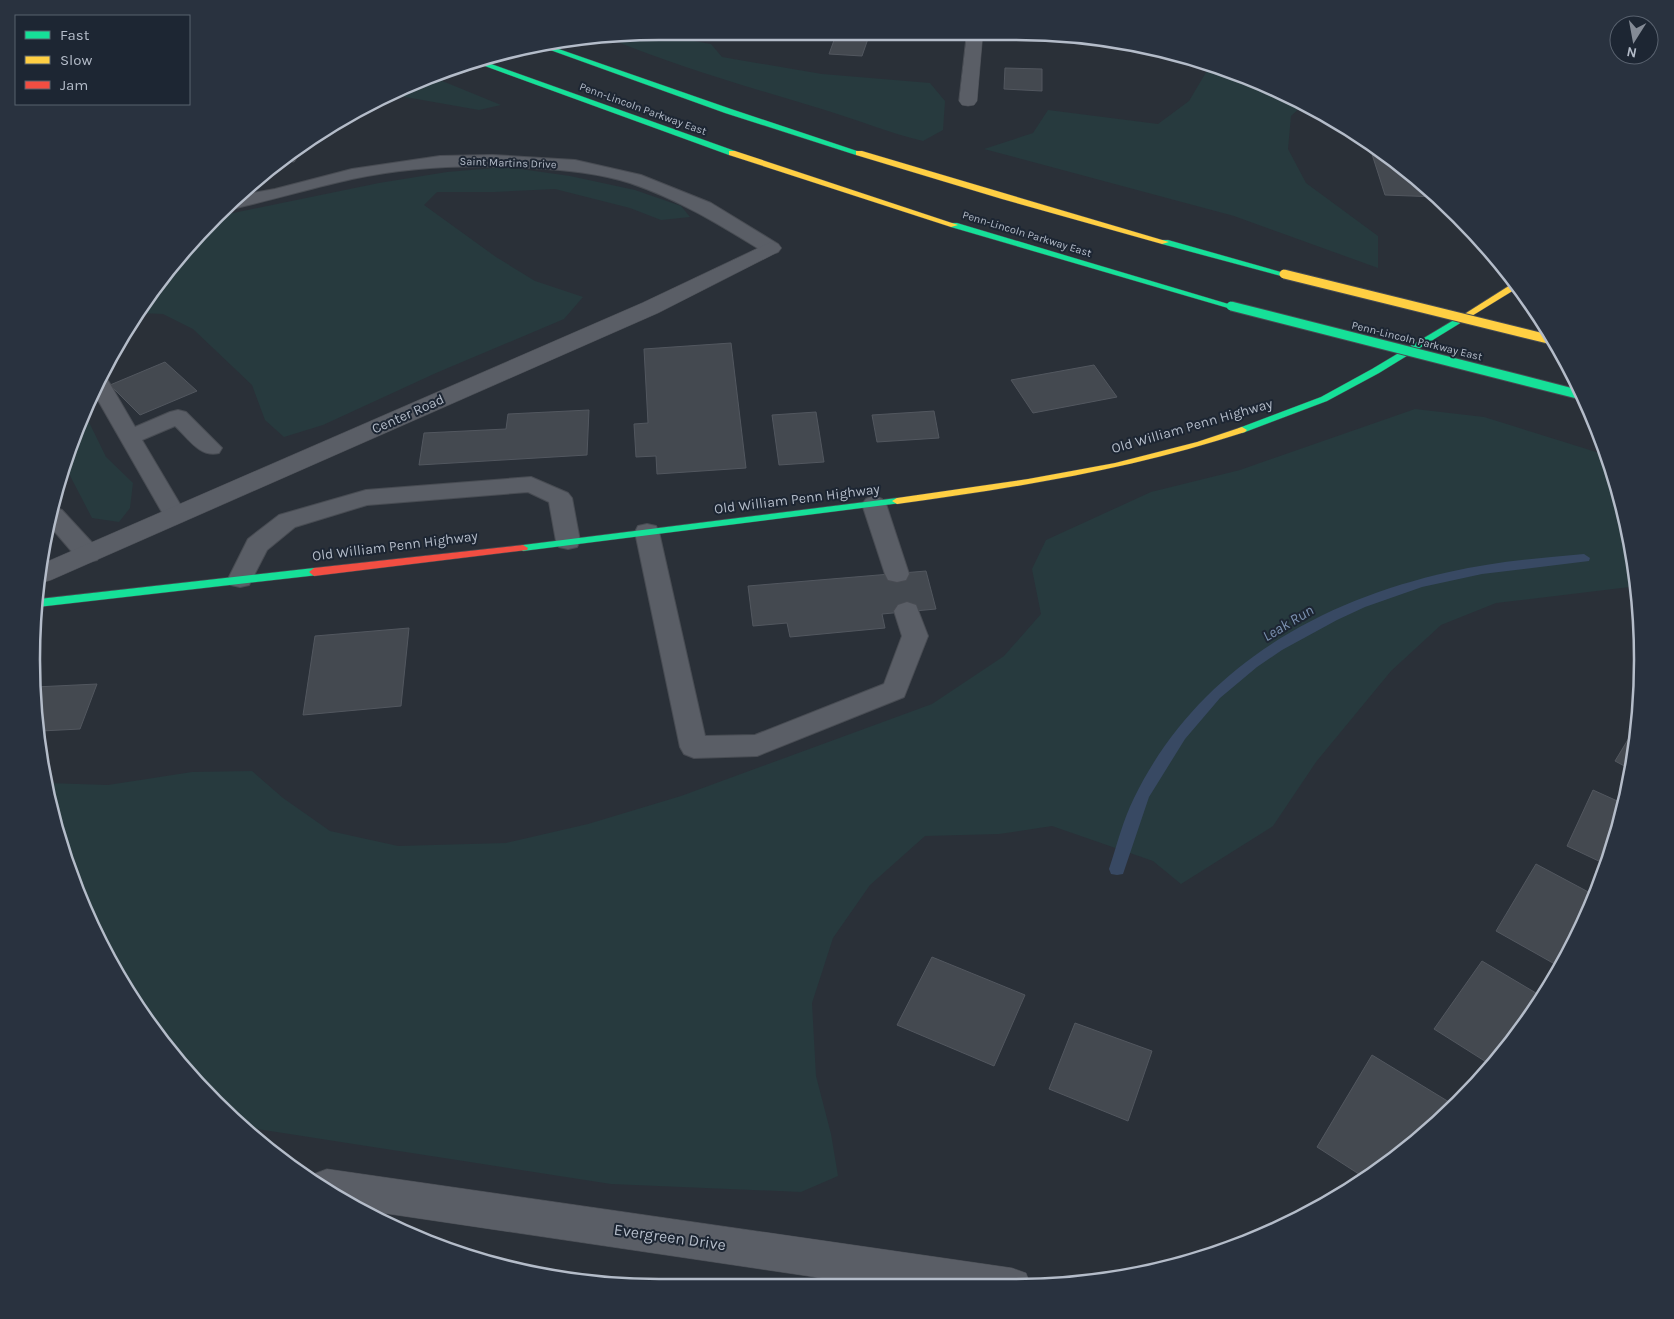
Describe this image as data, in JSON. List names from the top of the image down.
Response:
{
  "streets": {
    "main road": ["Penn-Lincoln Parkway East", "Old William Penn Highway"],
    "street": ["Center Road", "Evergreen Drive"],
    "lane": ["Saint Martins Drive"]
  },
  "crossings": [
    ["Saint Martins Drive", "Center Road"]
  ],
  "water": ["Leak Run"],
  "legend": ["Fast", "Slow", "Jam"],
  "north": "bottom"
}
